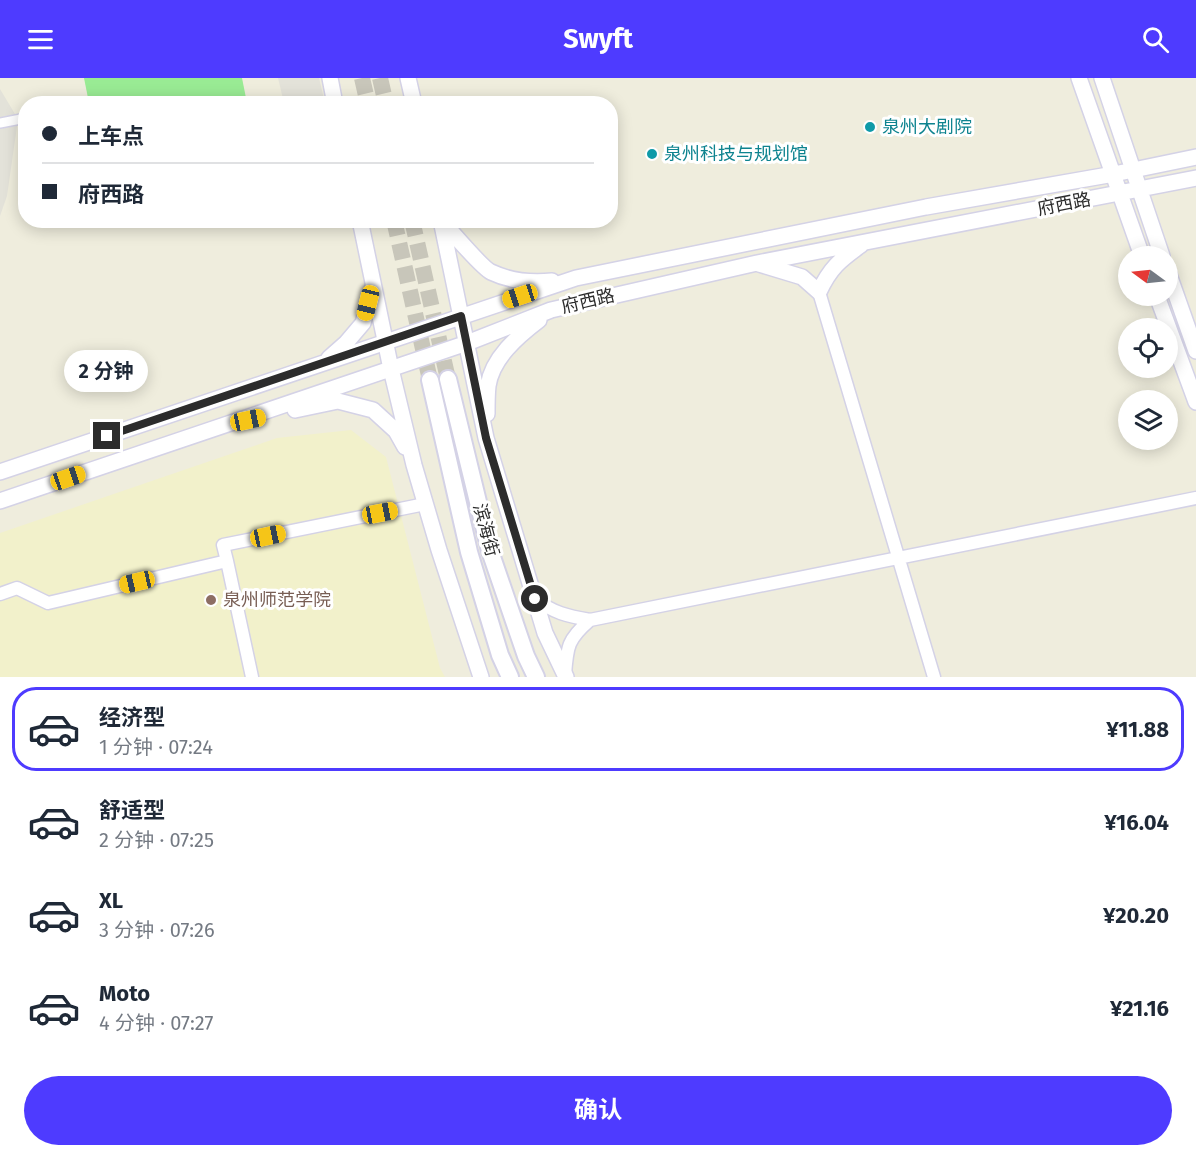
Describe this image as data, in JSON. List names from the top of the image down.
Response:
{
  "streets": {
    "main road": ["滨海街"],
    "street": ["府西路"]
  },
  "places": ["泉州大剧院", "泉州科技与规划馆", "泉州师范学院"],
  "north": "left",
  "page": {
    "header": "Swyft",
    "banner": ["上车点", "府西路"],
    "bubble": "2 分钟",
    "list": [
      {
        "name": "经济型",
        "note": "1 分钟 · 07:24",
        "value": "¥11.88"
      },
      {
        "name": "舒适型",
        "note": "2 分钟 · 07:25",
        "value": "¥16.04"
      },
      {
        "name": "XL",
        "note": "3 分钟 · 07:26",
        "value": "¥20.20"
      },
      {
        "name": "Moto",
        "note": "4 分钟 · 07:27",
        "value": "¥21.16"
      }
    ],
    "buttons": "确认"
  }
}
